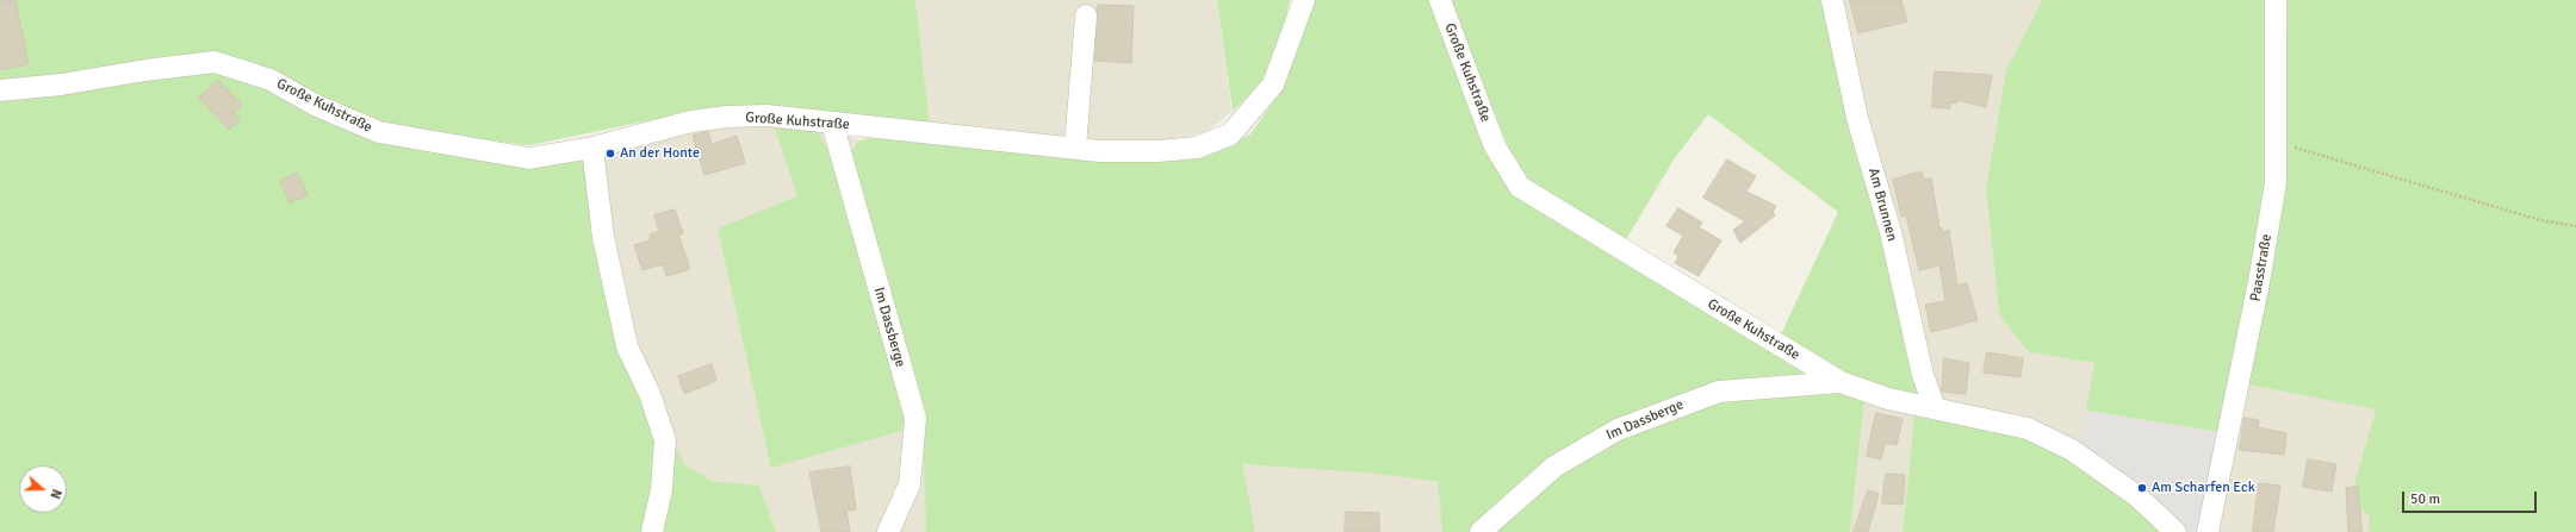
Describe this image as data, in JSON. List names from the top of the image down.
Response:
{
  "streets": {
    "street": [
      "Große Kuhstraße",
      "Am Brunnen",
      "Paasstraße",
      "Im Dassberge"
    ]
  },
  "crossings": [
    ["Große Kuhstraße", "Am Brunnen"],
    ["Große Kuhstraße", "Im Dassberge"]
  ],
  "places": ["An der Honte", "Am Scharfen Eck"],
  "scale_bar": "50 m",
  "north": "right"
}
